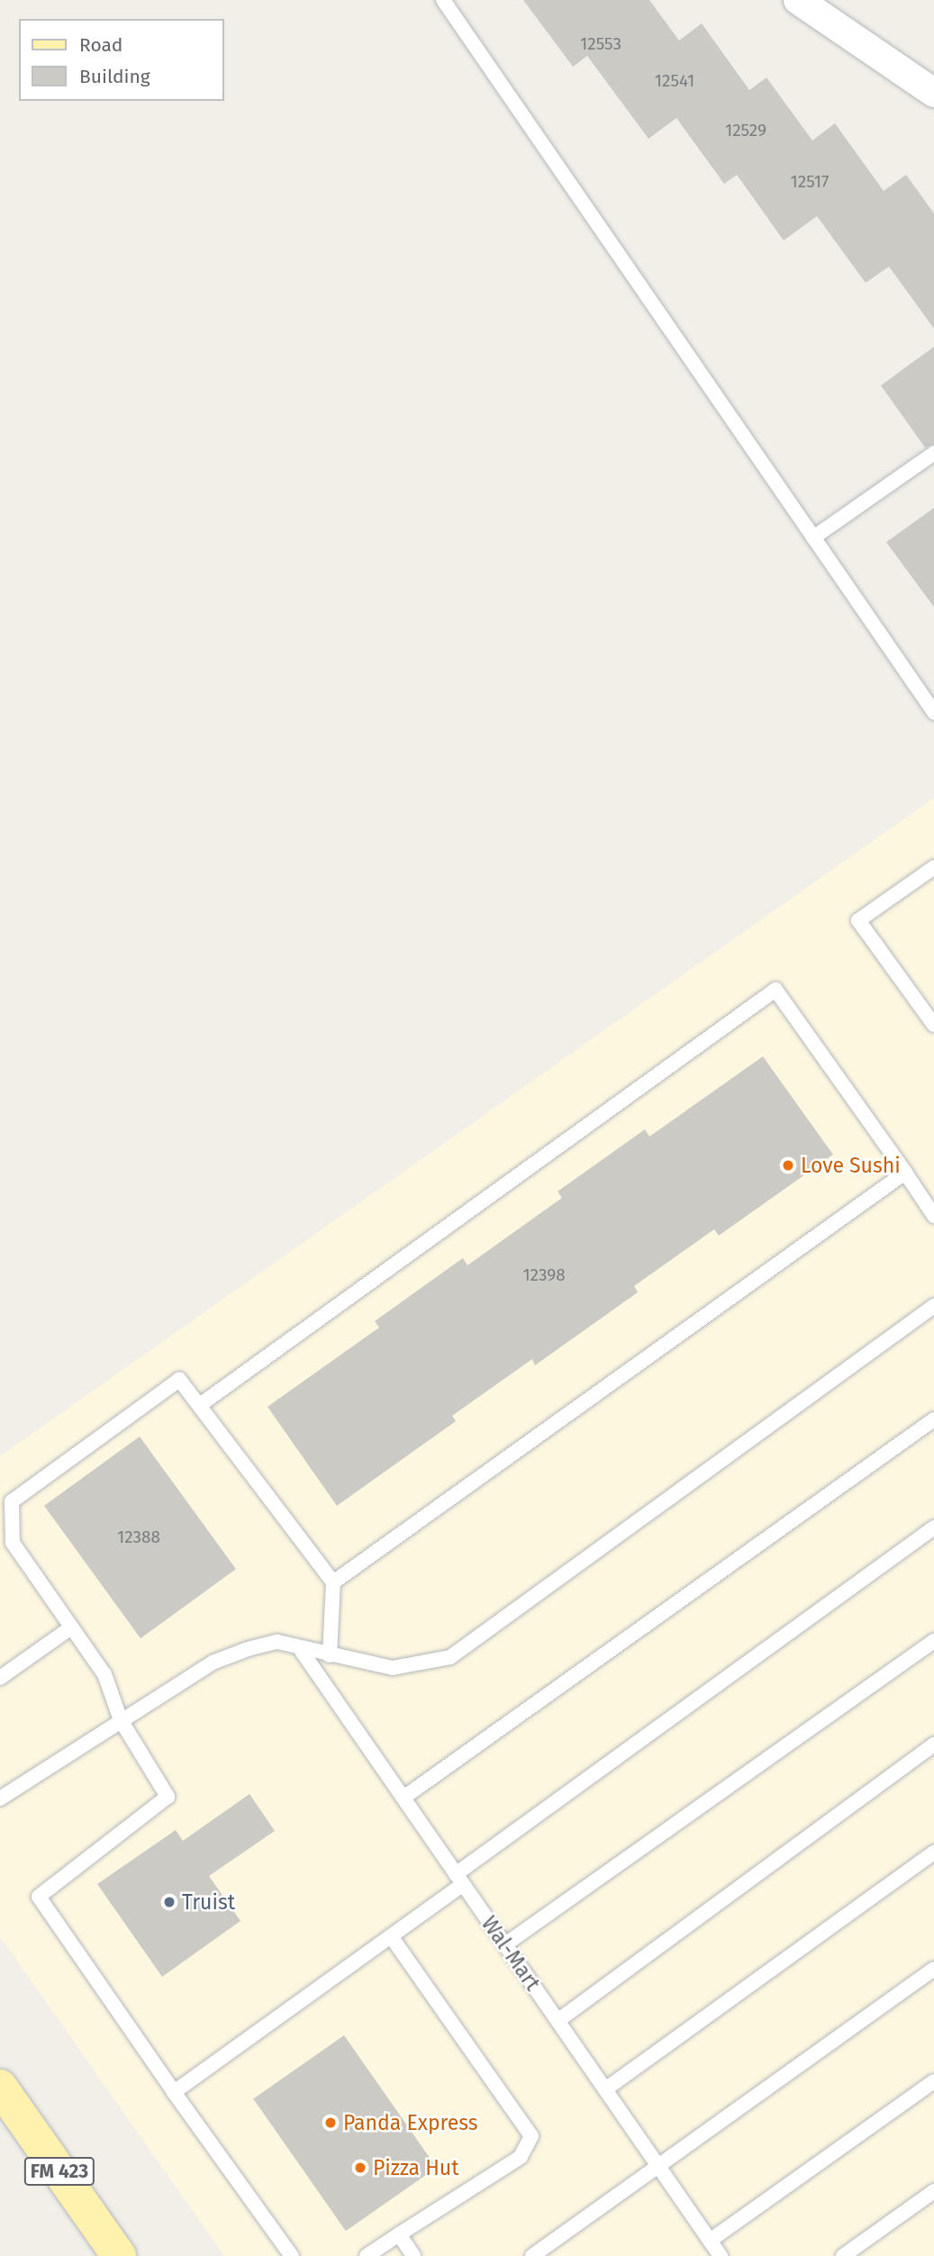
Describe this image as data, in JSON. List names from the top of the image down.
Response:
{
  "streets": {
    "main road": ["FM 423"],
    "lane": ["Wal-Mart"]
  },
  "places": [
    "Love Sushi",
    "Truist",
    "Panda Express",
    "Pizza Hut"
  ],
  "house_numbers": [
    "12553",
    "12541",
    "12529",
    "12517",
    "12398",
    "12388"
  ],
  "legend": ["Road", "Building"]
}
